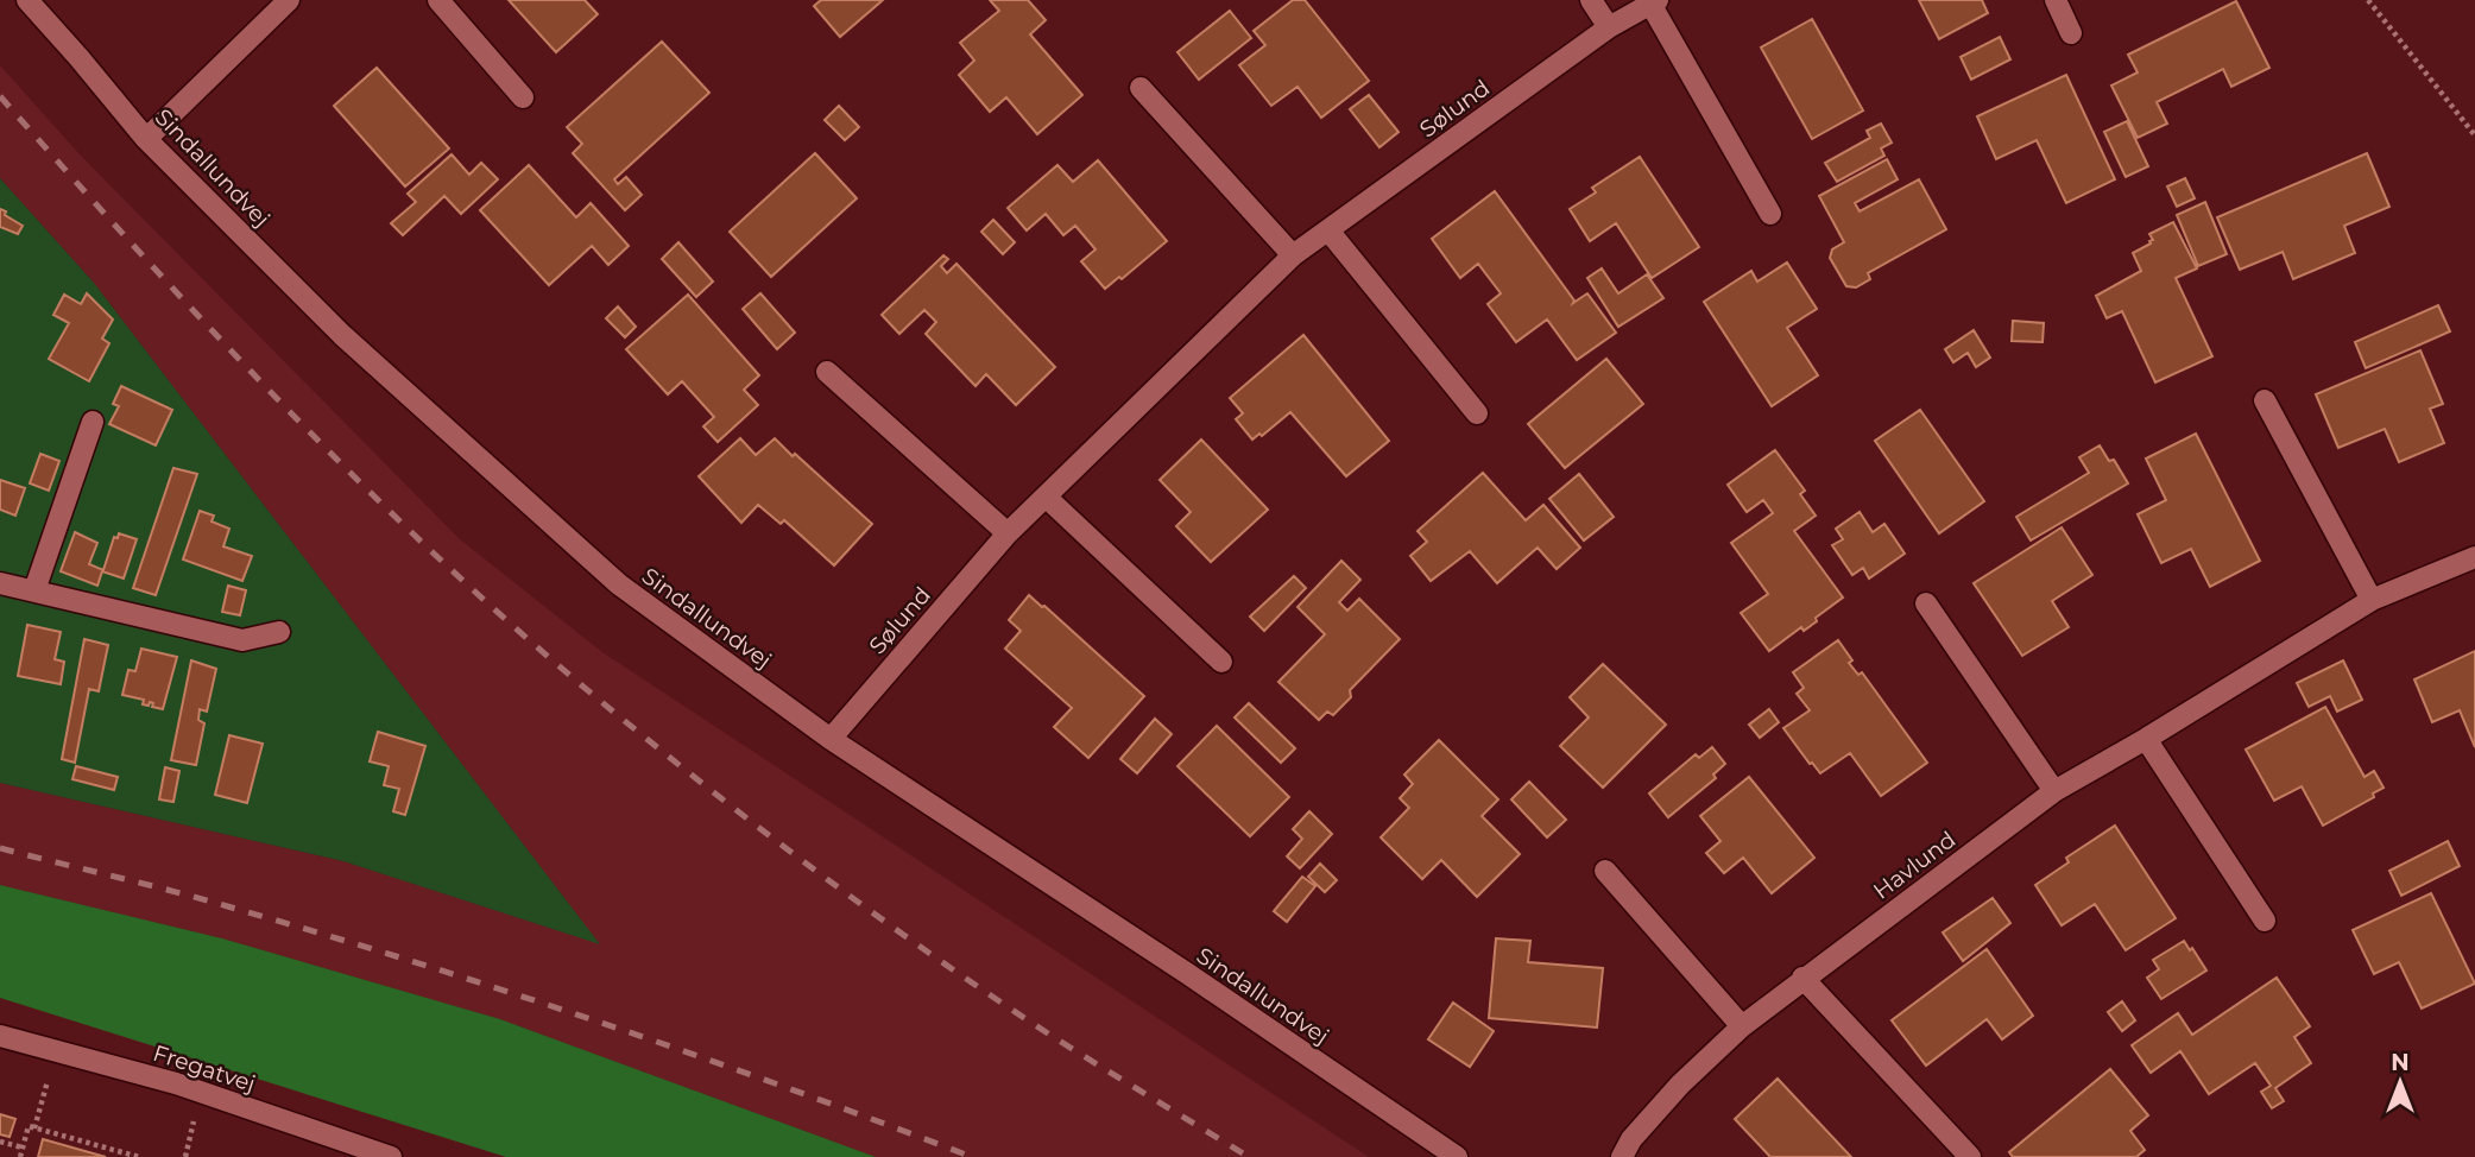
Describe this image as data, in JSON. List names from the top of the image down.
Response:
{
  "streets": {
    "street": [
      "Sølund",
      "Sindallundvej",
      "Havlund",
      "Fregatvej"
    ]
  },
  "crossings": [
    ["Sølund", "Sindallundvej"]
  ],
  "north": "top"
}
